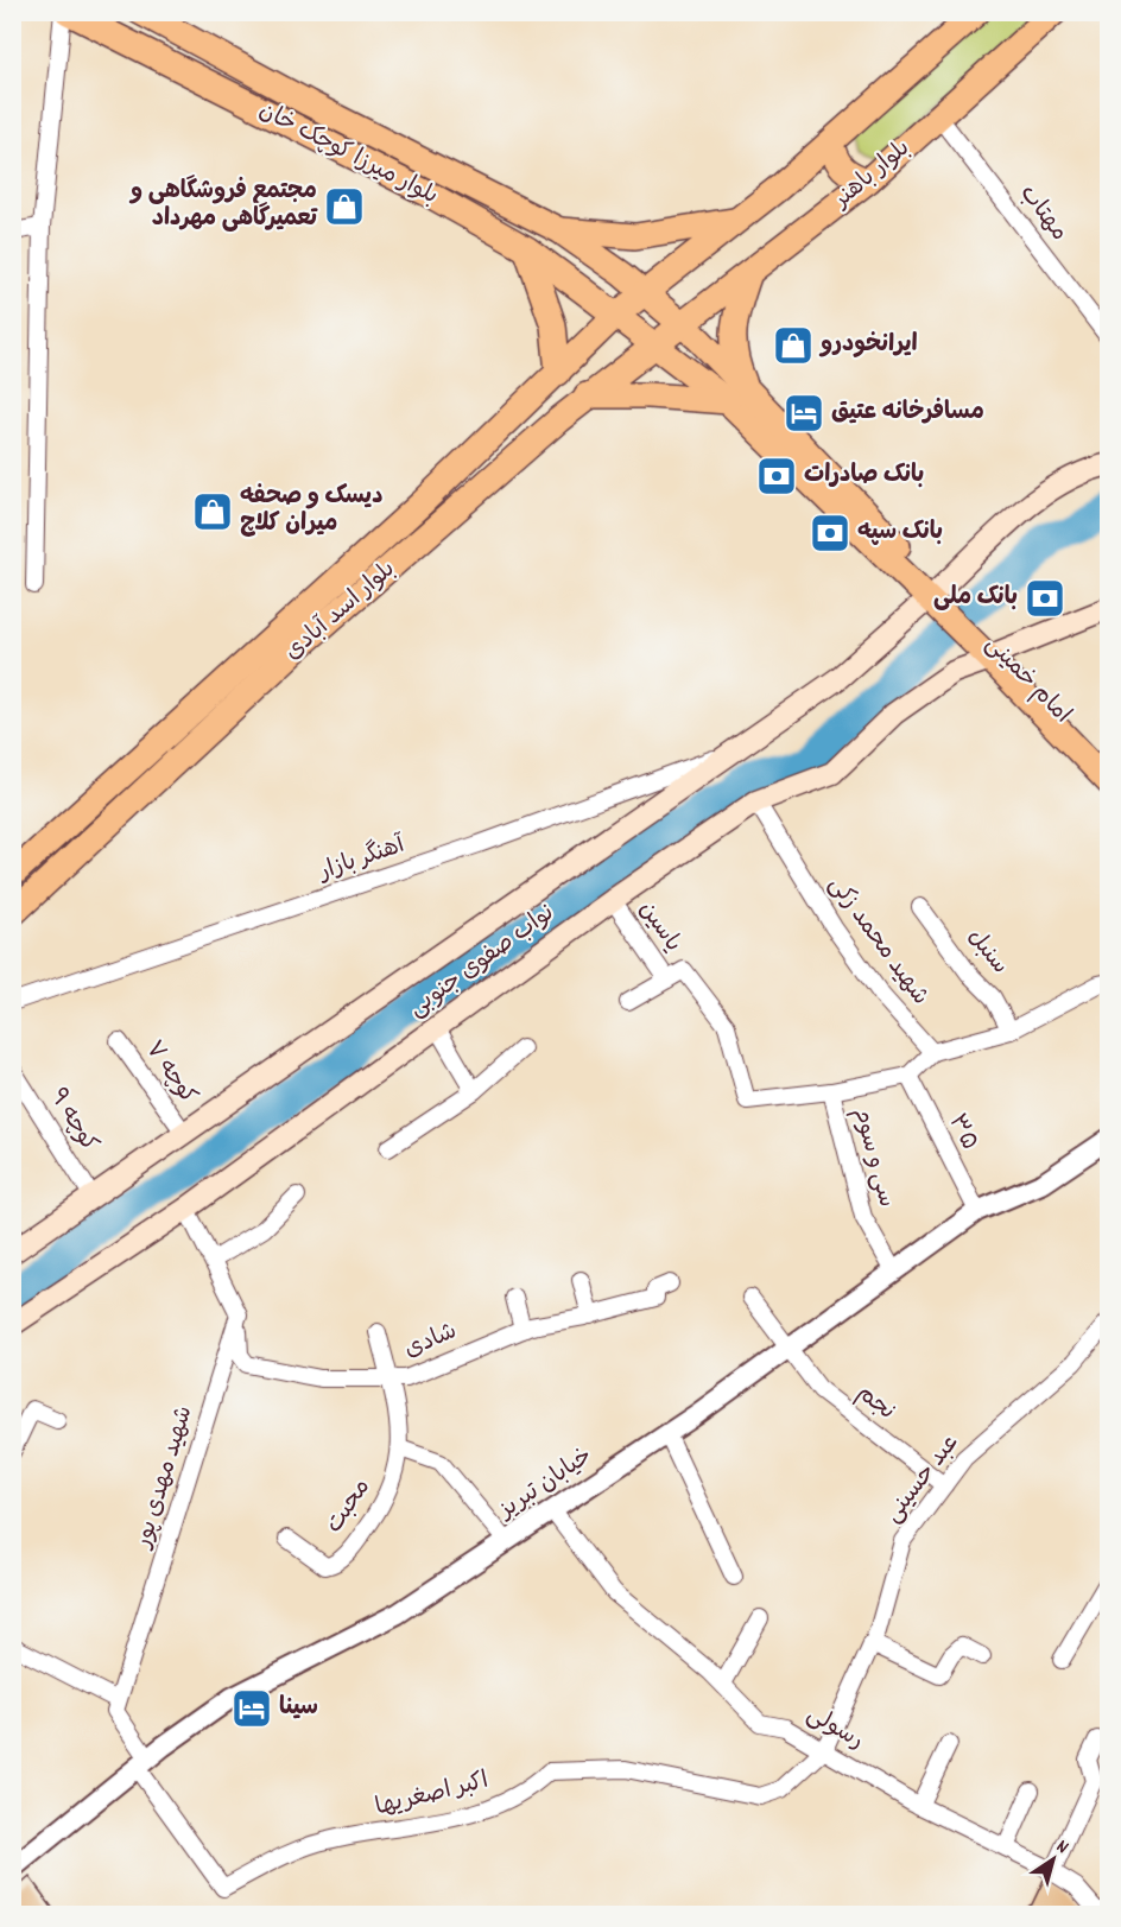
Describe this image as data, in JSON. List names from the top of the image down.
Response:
{
  "streets": {
    "main road": [
      "بلوار میرزا کوچک خان",
      "بلوار باهنر",
      "بلوار اسد آبادی",
      "امام خمینی",
      "نواب صفوی جنوبی"
    ],
    "street": [
      "مهتاب",
      "آهنگر بازار",
      "یاسین",
      "شهید محمد زکی",
      "سنبل",
      "کوچه ۷",
      "کوچه ۹",
      "۳۵",
      "سی و سوم",
      "شادی",
      "نجم",
      "شهید مهدی پور",
      "عبد حسینی",
      "خیابان تبریز",
      "محبت",
      "رسولی",
      "اکبر اصغریها"
    ]
  },
  "crossings": [
    ["بلوار میرزا کوچک خان", "بلوار اسد آبادی"],
    ["بلوار میرزا کوچک خان", "امام خمینی"],
    ["بلوار باهنر", "مهتاب"],
    ["بلوار باهنر", "بلوار اسد آبادی"],
    ["بلوار باهنر", "امام خمینی"],
    ["بلوار اسد آبادی", "امام خمینی"],
    ["امام خمینی", "نواب صفوی جنوبی"],
    ["آهنگر بازار", "نواب صفوی جنوبی"],
    ["یاسین", "نواب صفوی جنوبی"],
    ["شهید محمد زکی", "نواب صفوی جنوبی"],
    ["نواب صفوی جنوبی", "کوچه ۷"],
    ["نواب صفوی جنوبی", "کوچه ۹"],
    ["۳۵", "خیابان تبریز"],
    ["سی و سوم", "خیابان تبریز"],
    ["شادی", "شهید مهدی پور"],
    ["شادی", "محبت"],
    ["نجم", "عبد حسینی"],
    ["نجم", "خیابان تبریز"],
    ["عبد حسینی", "رسولی"],
    ["عبد حسینی", "اکبر اصغریها"],
    ["خیابان تبریز", "رسولی"],
    ["خیابان تبریز", "اکبر اصغریها"],
    ["رسولی", "اکبر اصغریها"]
  ],
  "places": {
    "shop": ["مجتمع فروشگاهی و تعمیرگاهی مهرداد", "ایرانخودرو", "دیسک و صحفه میران کلاچ"],
    "hotel": ["مسافرخانه عتیق", "سینا"],
    "bank": ["بانک صادرات", "بانک سپه", "بانک ملی"]
  },
  "north": "top right"
}
